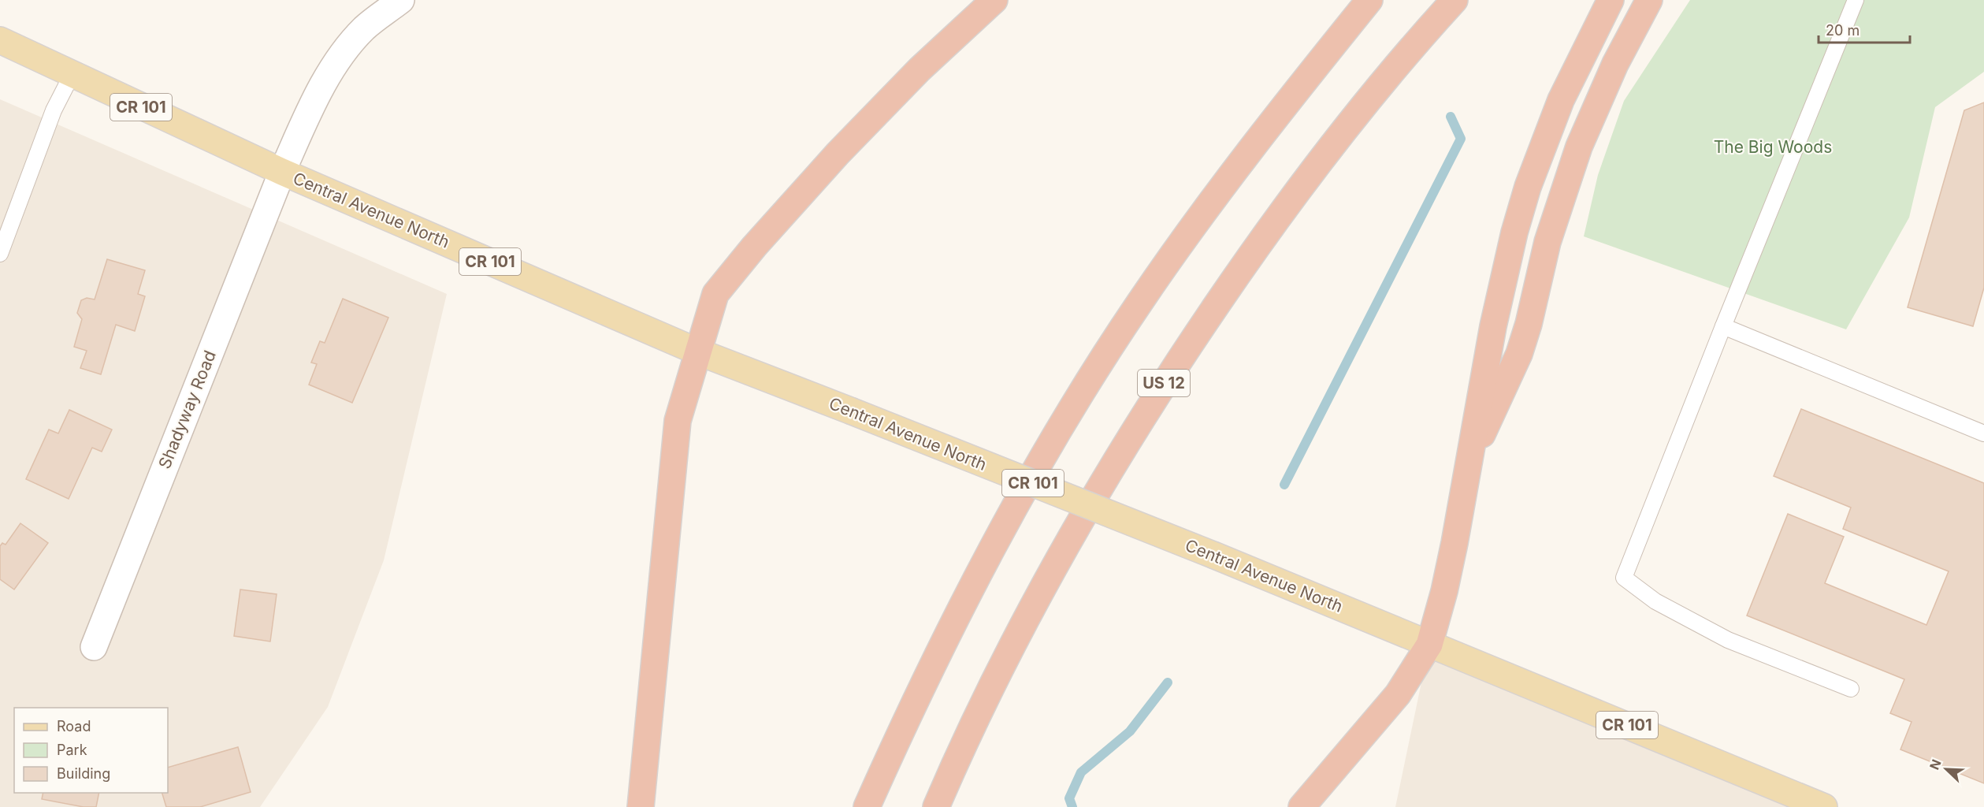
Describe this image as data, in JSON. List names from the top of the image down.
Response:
{
  "streets": {
    "highway": ["US 12"],
    "main road": ["CR 101", "Central Avenue North"],
    "street": ["Shadyway Road"]
  },
  "crossings": [
    ["Central Avenue North", "Shadyway Road"]
  ],
  "parks": ["The Big Woods"],
  "legend": ["Road", "Park", "Building"],
  "scale_bar": "20 m",
  "north": "top left"
}
